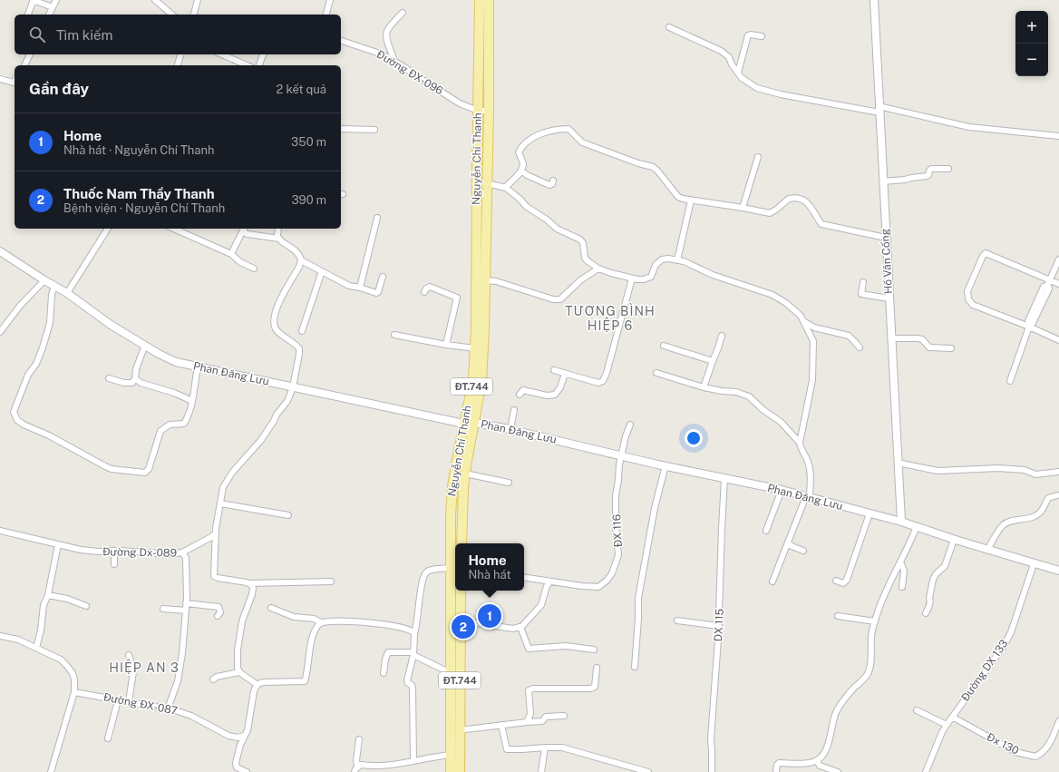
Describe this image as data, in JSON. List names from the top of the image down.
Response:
{
  "streets": {
    "main road": ["Nguyễn Chí Thanh", "ĐT.744"],
    "street": [
      "Đường ĐX-096",
      "Hồ Văn Cống",
      "Phan Đăng Lưu",
      "ĐX 116",
      "Đường Dx-089",
      "DX 115",
      "Đường DX 133",
      "Đường ĐX-087",
      "Đx 130"
    ]
  },
  "crossings": [
    ["Đường ĐX-096", "Nguyễn Chí Thanh"],
    ["Nguyễn Chí Thanh", "Phan Đăng Lưu"],
    ["Hồ Văn Cống", "Phan Đăng Lưu"],
    ["Phan Đăng Lưu", "ĐX 116"],
    ["Phan Đăng Lưu", "DX 115"],
    ["Phan Đăng Lưu", "Đường DX 133"],
    ["Đường DX 133", "Đx 130"]
  ],
  "districts": ["TƯƠNG BÌNH HIỆP 6", "HIỆP AN 3"],
  "page": {
    "map_buttons": ["+", "−"],
    "search": "Tìm kiếm",
    "heading": ["Gần đây", "2 kết quả"],
    "list": [
      {
        "mark": "1",
        "name": "Home",
        "note": "Nhà hát · Nguyễn Chí Thanh",
        "value": "350 m"
      },
      {
        "mark": "2",
        "name": "Thuốc Nam Thầy Thanh",
        "note": "Bệnh viện · Nguyễn Chí Thanh",
        "value": "390 m"
      }
    ],
    "popup": ["Home", "Nhà hát"],
    "pins": ["1", "2"]
  }
}
